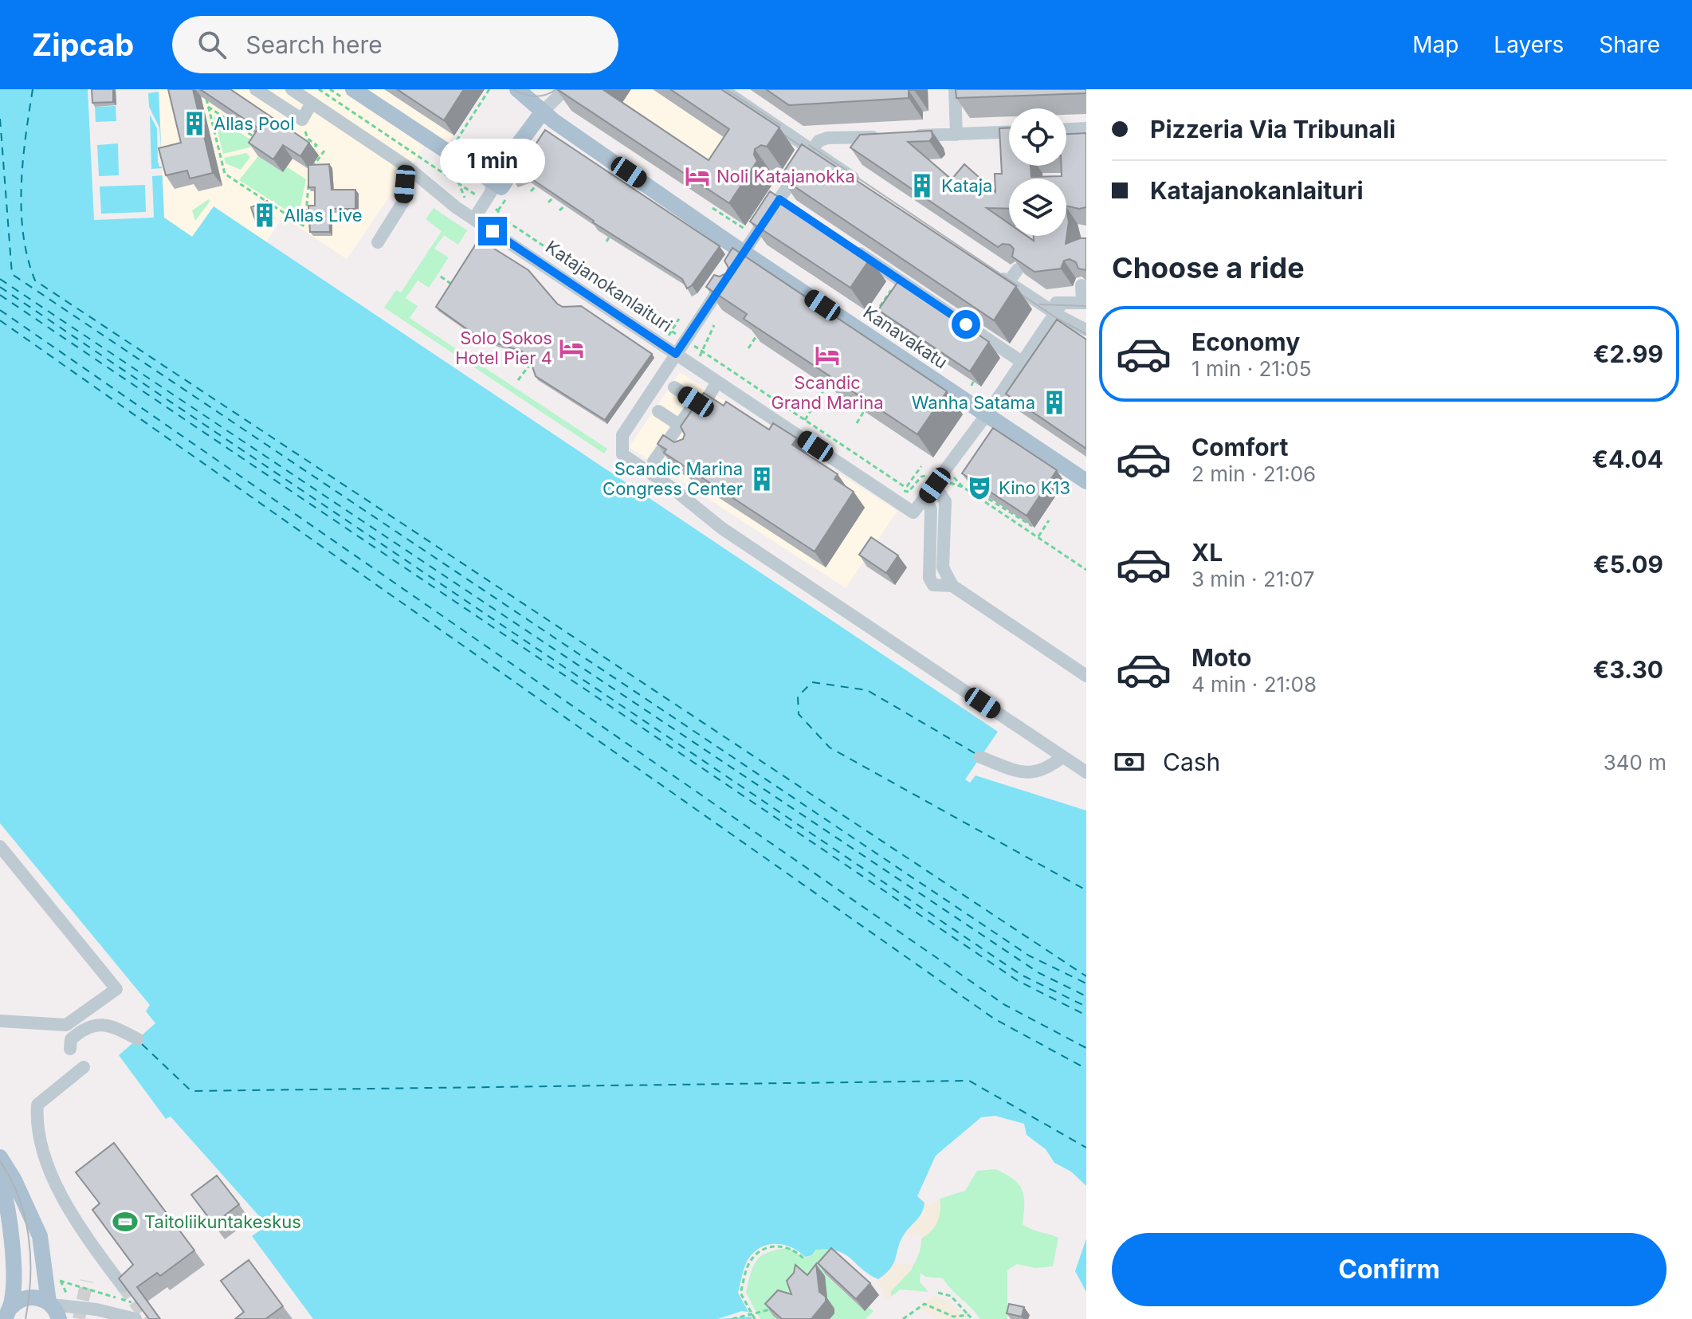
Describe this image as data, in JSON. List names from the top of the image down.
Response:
{
  "streets": {
    "main road": ["Kanavakatu"],
    "street": ["Katajanokanlaituri"]
  },
  "places": {
    "building": [
      "Allas Pool",
      "Kataja",
      "Allas Live",
      "Wanha Satama",
      "Scandic Marina Congress Center"
    ],
    "hotel": ["Noli Katajanokka", "Solo Sokos Hotel Pier 4", "Scandic Grand Marina"],
    "theatre": ["Kino K13"],
    "sports": ["Taitoliikuntakeskus"]
  },
  "page": {
    "header": "Zipcab",
    "search": "Search here",
    "nav": ["Map", "Layers", "Share"],
    "banner": ["Pizzeria Via Tribunali", "Katajanokanlaituri"],
    "bubble": "1 min",
    "heading": "Choose a ride",
    "list": [
      {
        "name": "Economy",
        "note": "1 min · 21:05",
        "value": "€2.99"
      },
      {
        "name": "Comfort",
        "note": "2 min · 21:06",
        "value": "€4.04"
      },
      {
        "name": "XL",
        "note": "3 min · 21:07",
        "value": "€5.09"
      },
      {
        "name": "Moto",
        "note": "4 min · 21:08",
        "value": "€3.30"
      }
    ],
    "pay": ["Cash", "340 m"],
    "buttons": "Confirm"
  }
}
